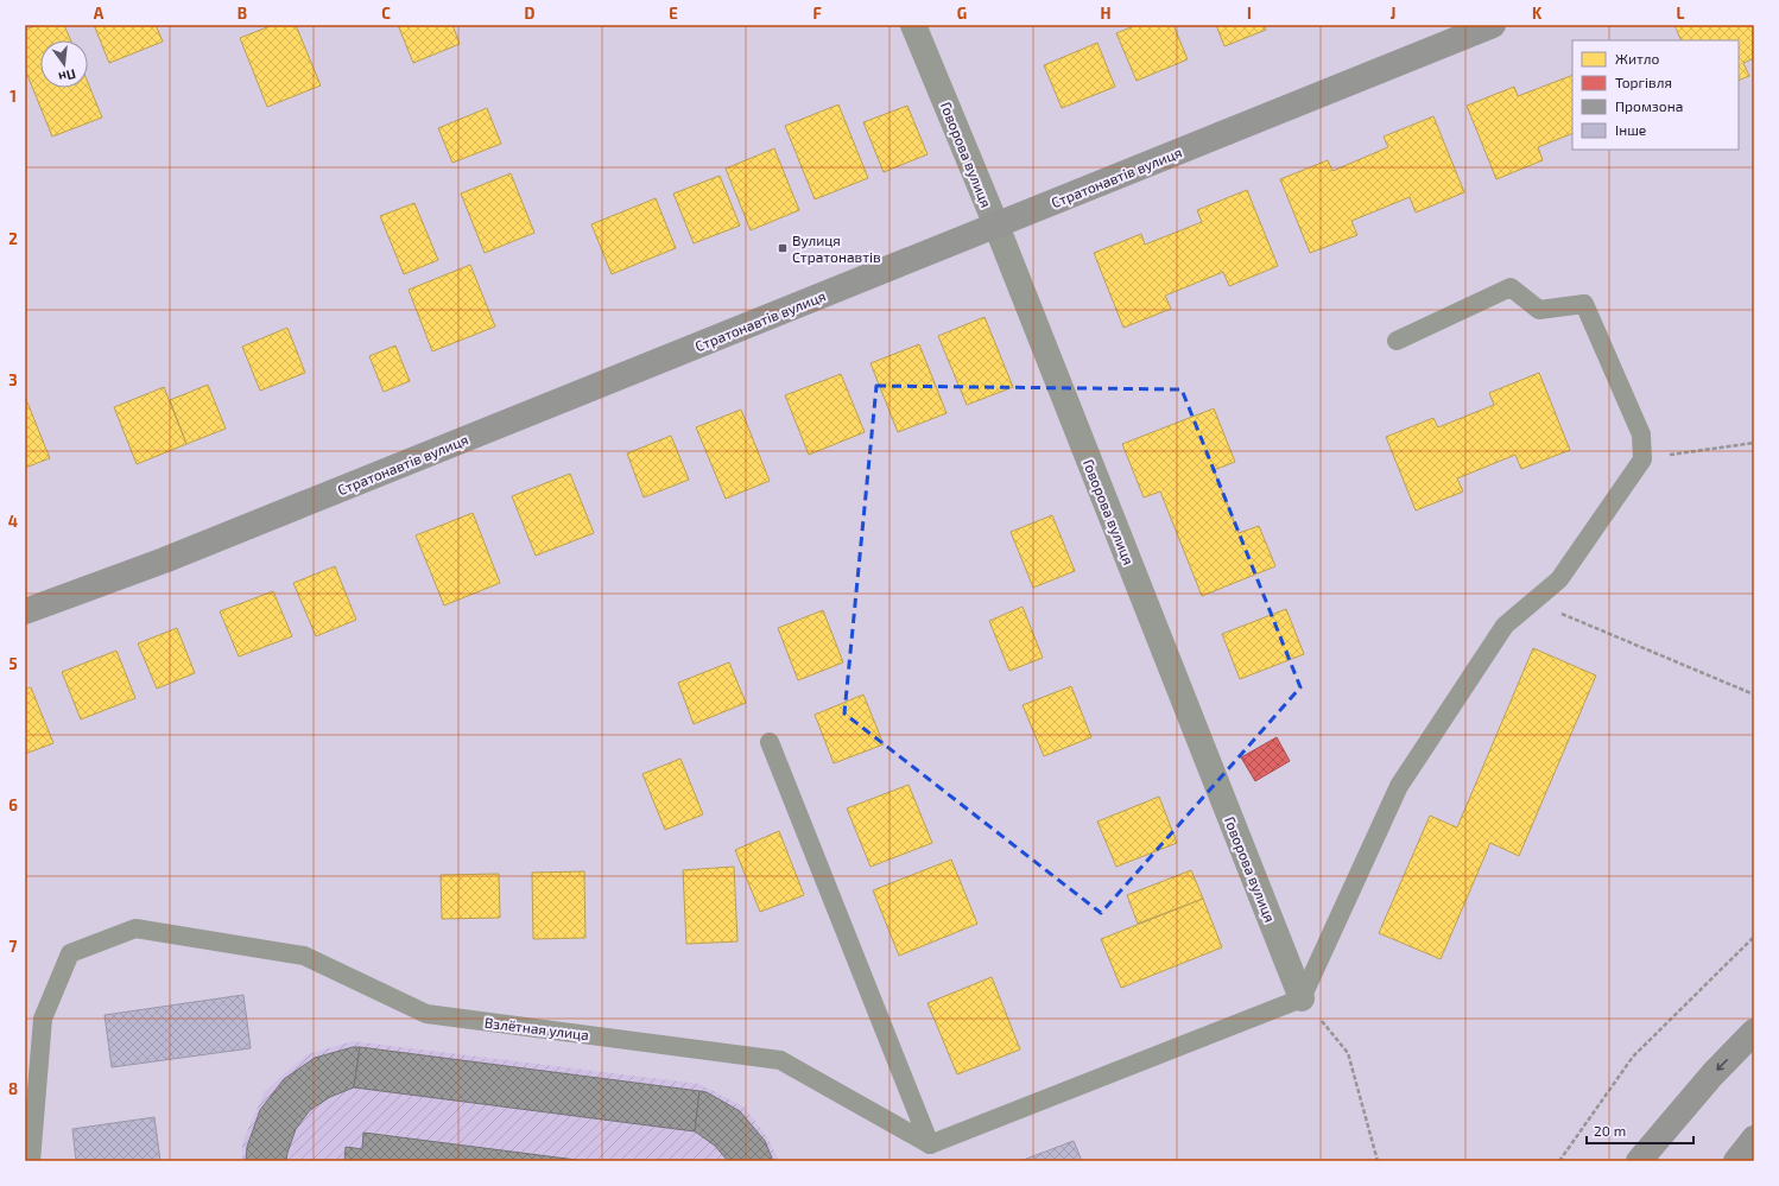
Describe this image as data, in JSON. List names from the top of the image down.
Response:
{
  "streets": {
    "main road": ["Стратонавтів вулиця"],
    "street": ["Говорова вулиця"],
    "lane": ["Взлётная улица"]
  },
  "crossings": [
    ["Говорова вулиця", "Стратонавтів вулиця"]
  ],
  "places": {
    "transit": ["Вулиця Стратонавтів"]
  },
  "legend": [
    "Житло",
    "Торгівля",
    "Промзона",
    "Інше"
  ],
  "scale_bar": "20 m",
  "north": "bottom",
  "grid": {
    "columns": [
      "A",
      "B",
      "C",
      "D",
      "E",
      "F",
      "G",
      "H",
      "I",
      "J",
      "K",
      "L"
    ],
    "rows": [
      "1",
      "2",
      "3",
      "4",
      "5",
      "6",
      "7",
      "8"
    ]
  }
}
